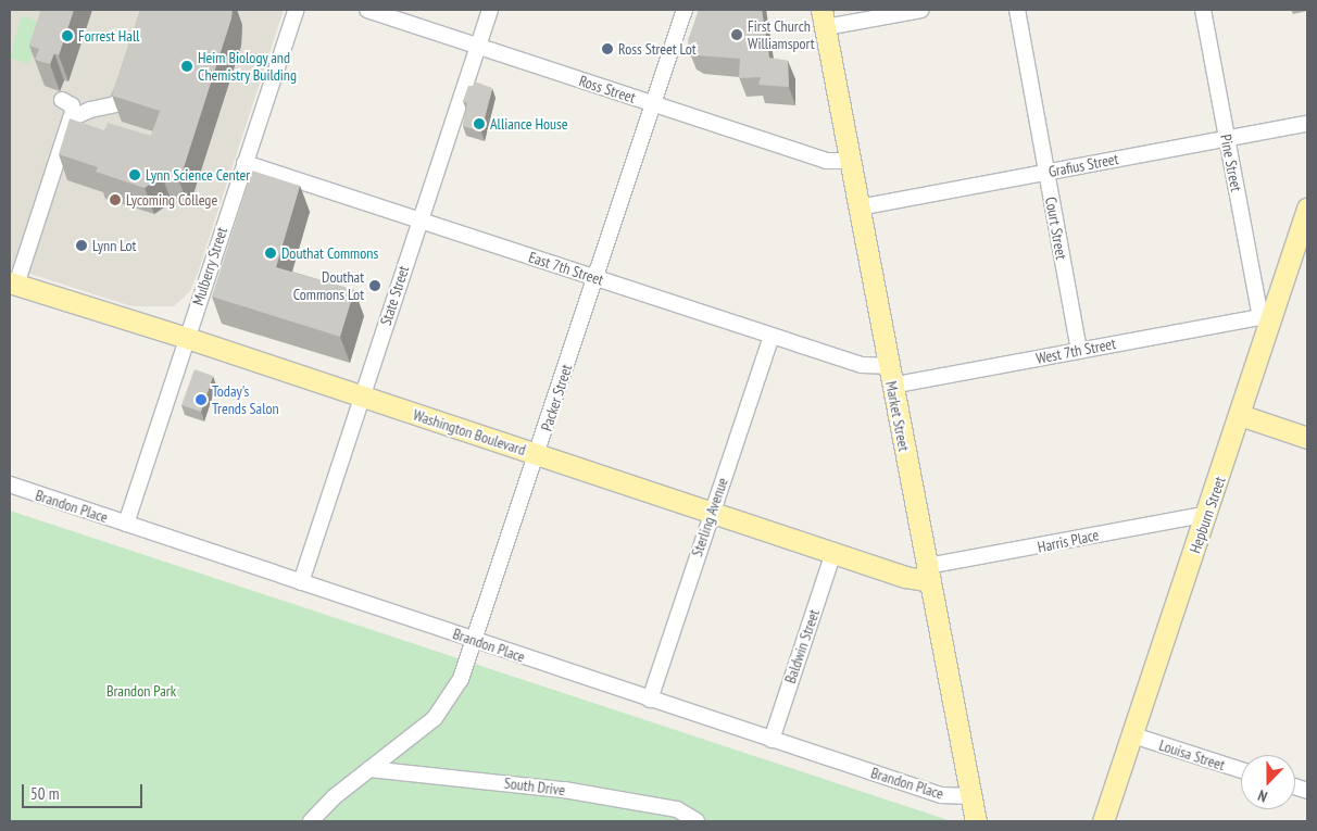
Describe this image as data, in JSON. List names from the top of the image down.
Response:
{
  "streets": {
    "main road": ["Market Street", "Washington Boulevard", "Hepburn Street"],
    "street": [
      "Ross Street",
      "Pine Street",
      "Grafius Street",
      "Court Street",
      "Mulberry Street",
      "East 7th Street",
      "State Street",
      "West 7th Street",
      "Packer Street",
      "Brandon Place",
      "Sterling Avenue",
      "Harris Place",
      "Baldwin Street",
      "Louisa Street",
      "South Drive"
    ]
  },
  "crossings": [
    ["Ross Street", "State Street"],
    ["Ross Street", "Packer Street"],
    ["Ross Street", "Market Street"],
    ["Pine Street", "Grafius Street"],
    ["Pine Street", "West 7th Street"],
    ["Pine Street", "Hepburn Street"],
    ["Grafius Street", "Court Street"],
    ["Grafius Street", "Market Street"],
    ["Court Street", "West 7th Street"],
    ["Mulberry Street", "East 7th Street"],
    ["Mulberry Street", "Washington Boulevard"],
    ["Mulberry Street", "Brandon Place"],
    ["East 7th Street", "State Street"],
    ["East 7th Street", "West 7th Street"],
    ["East 7th Street", "Packer Street"],
    ["East 7th Street", "Market Street"],
    ["East 7th Street", "Sterling Avenue"],
    ["State Street", "Washington Boulevard"],
    ["State Street", "Brandon Place"],
    ["West 7th Street", "Market Street"],
    ["West 7th Street", "Hepburn Street"],
    ["Packer Street", "Washington Boulevard"],
    ["Packer Street", "Brandon Place"],
    ["Packer Street", "South Drive"],
    ["Market Street", "Washington Boulevard"],
    ["Market Street", "Brandon Place"],
    ["Market Street", "Harris Place"],
    ["Washington Boulevard", "Sterling Avenue"],
    ["Washington Boulevard", "Harris Place"],
    ["Washington Boulevard", "Baldwin Street"],
    ["Brandon Place", "Sterling Avenue"],
    ["Brandon Place", "Baldwin Street"],
    ["Hepburn Street", "Harris Place"],
    ["Hepburn Street", "Louisa Street"]
  ],
  "parks": ["Brandon Park"],
  "places": [
    "First Church Williamsport",
    "Forrest Hall",
    "Ross Street Lot",
    "Heim Biology and Chemistry Building",
    "Alliance House",
    "Lynn Science Center",
    "Lycoming College",
    "Lynn Lot",
    "Douthat Commons",
    "Douthat Commons Lot",
    "Today's Trends Salon"
  ],
  "scale_bar": "50 m",
  "north": "bottom"
}
